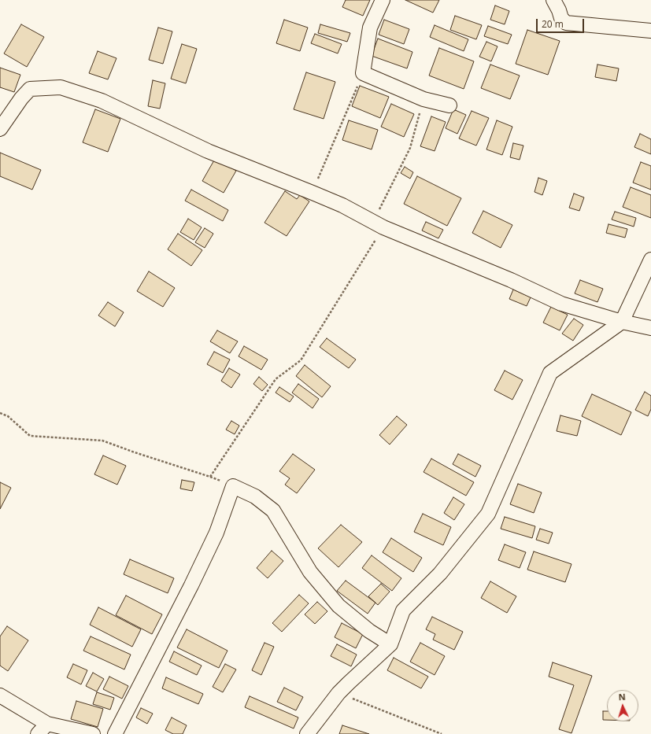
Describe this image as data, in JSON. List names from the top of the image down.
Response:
{
  "scale_bar": "20 m",
  "north": "top"
}
